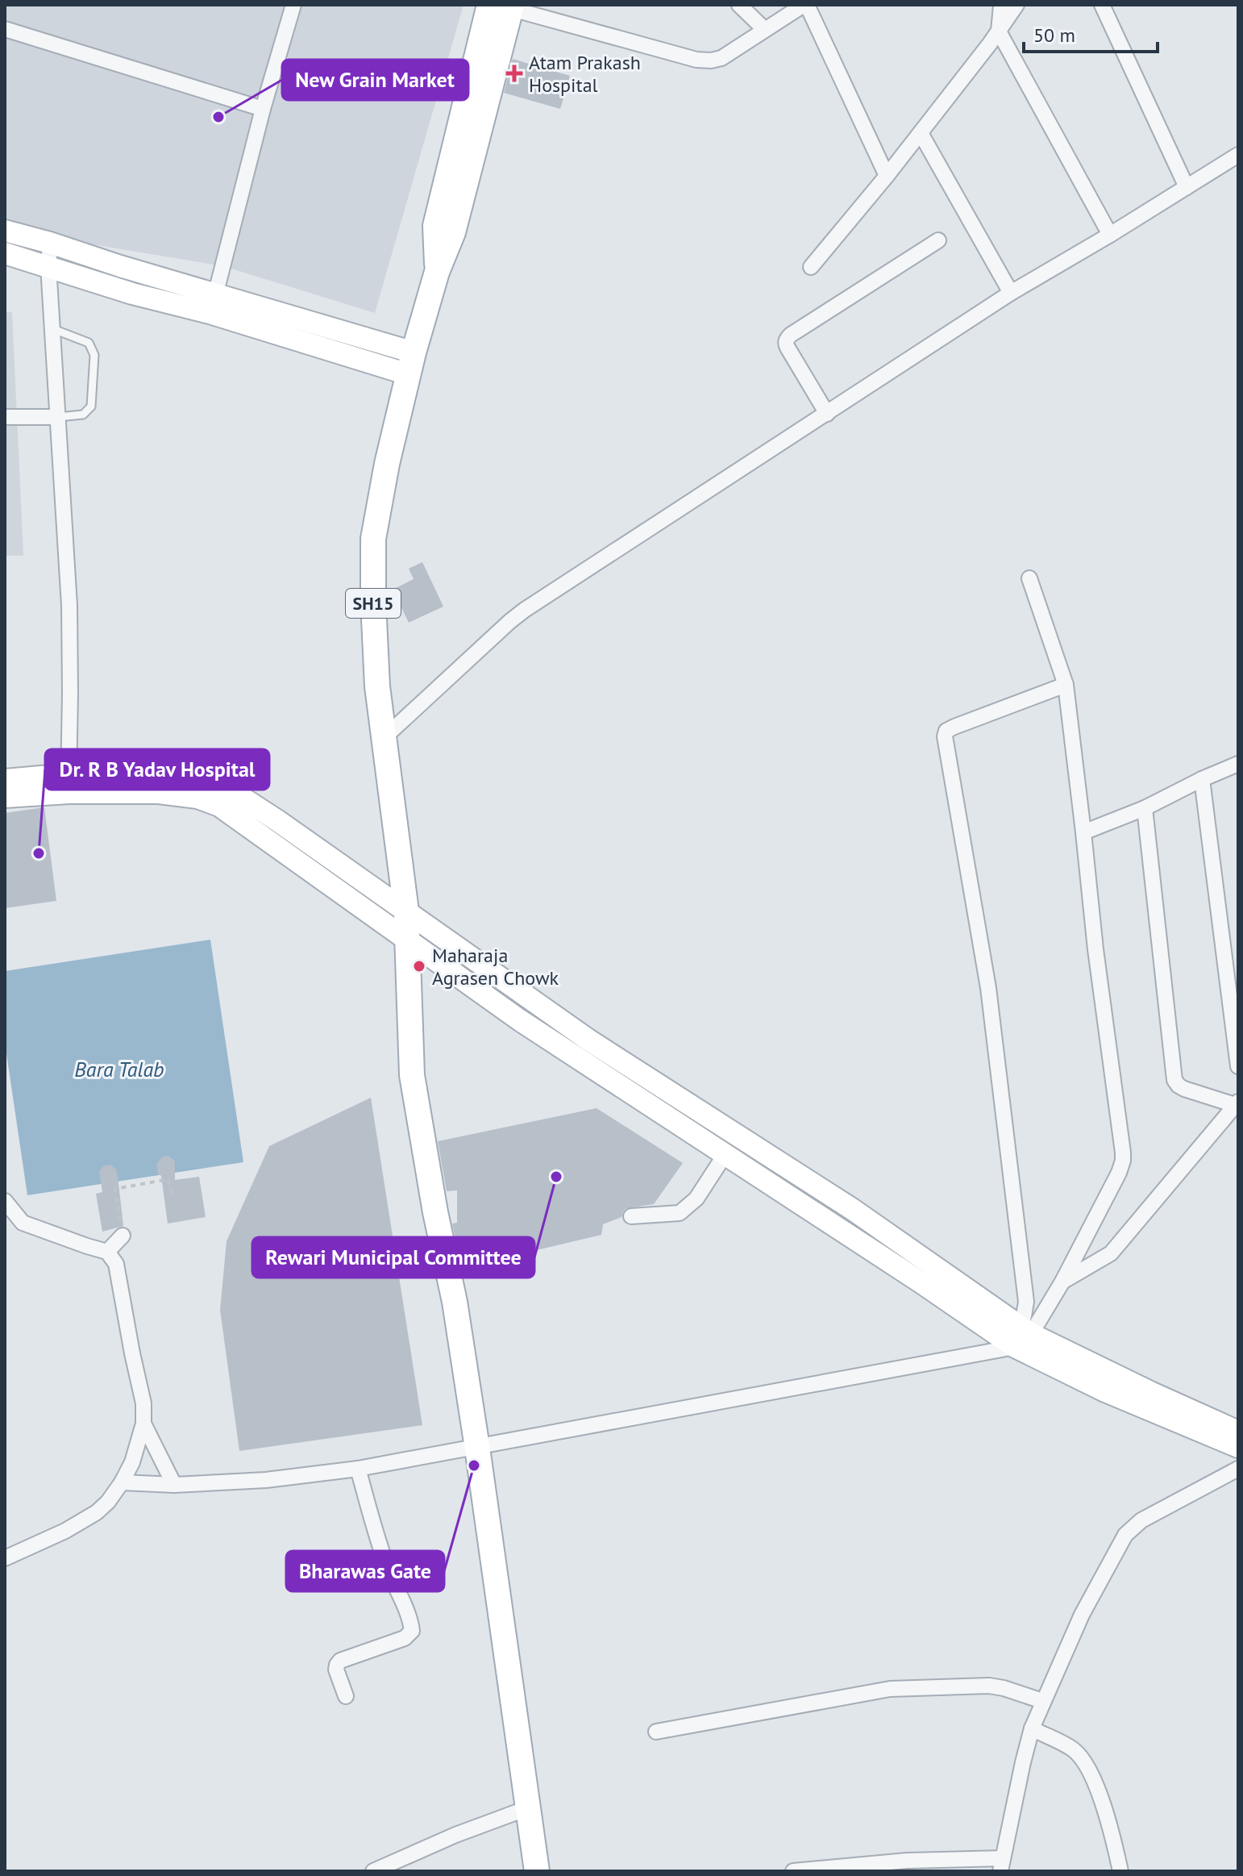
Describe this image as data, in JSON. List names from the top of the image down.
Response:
{
  "streets": {
    "main road": ["SH15"]
  },
  "water": ["Bara Talab"],
  "places": {
    "health": ["Atam Prakash Hospital"],
    "other": [
      "New Grain Market",
      "Dr. R B Yadav Hospital",
      "Maharaja Agrasen Chowk",
      "Rewari Municipal Committee",
      "Bharawas Gate"
    ]
  },
  "scale_bar": "50 m"
}
